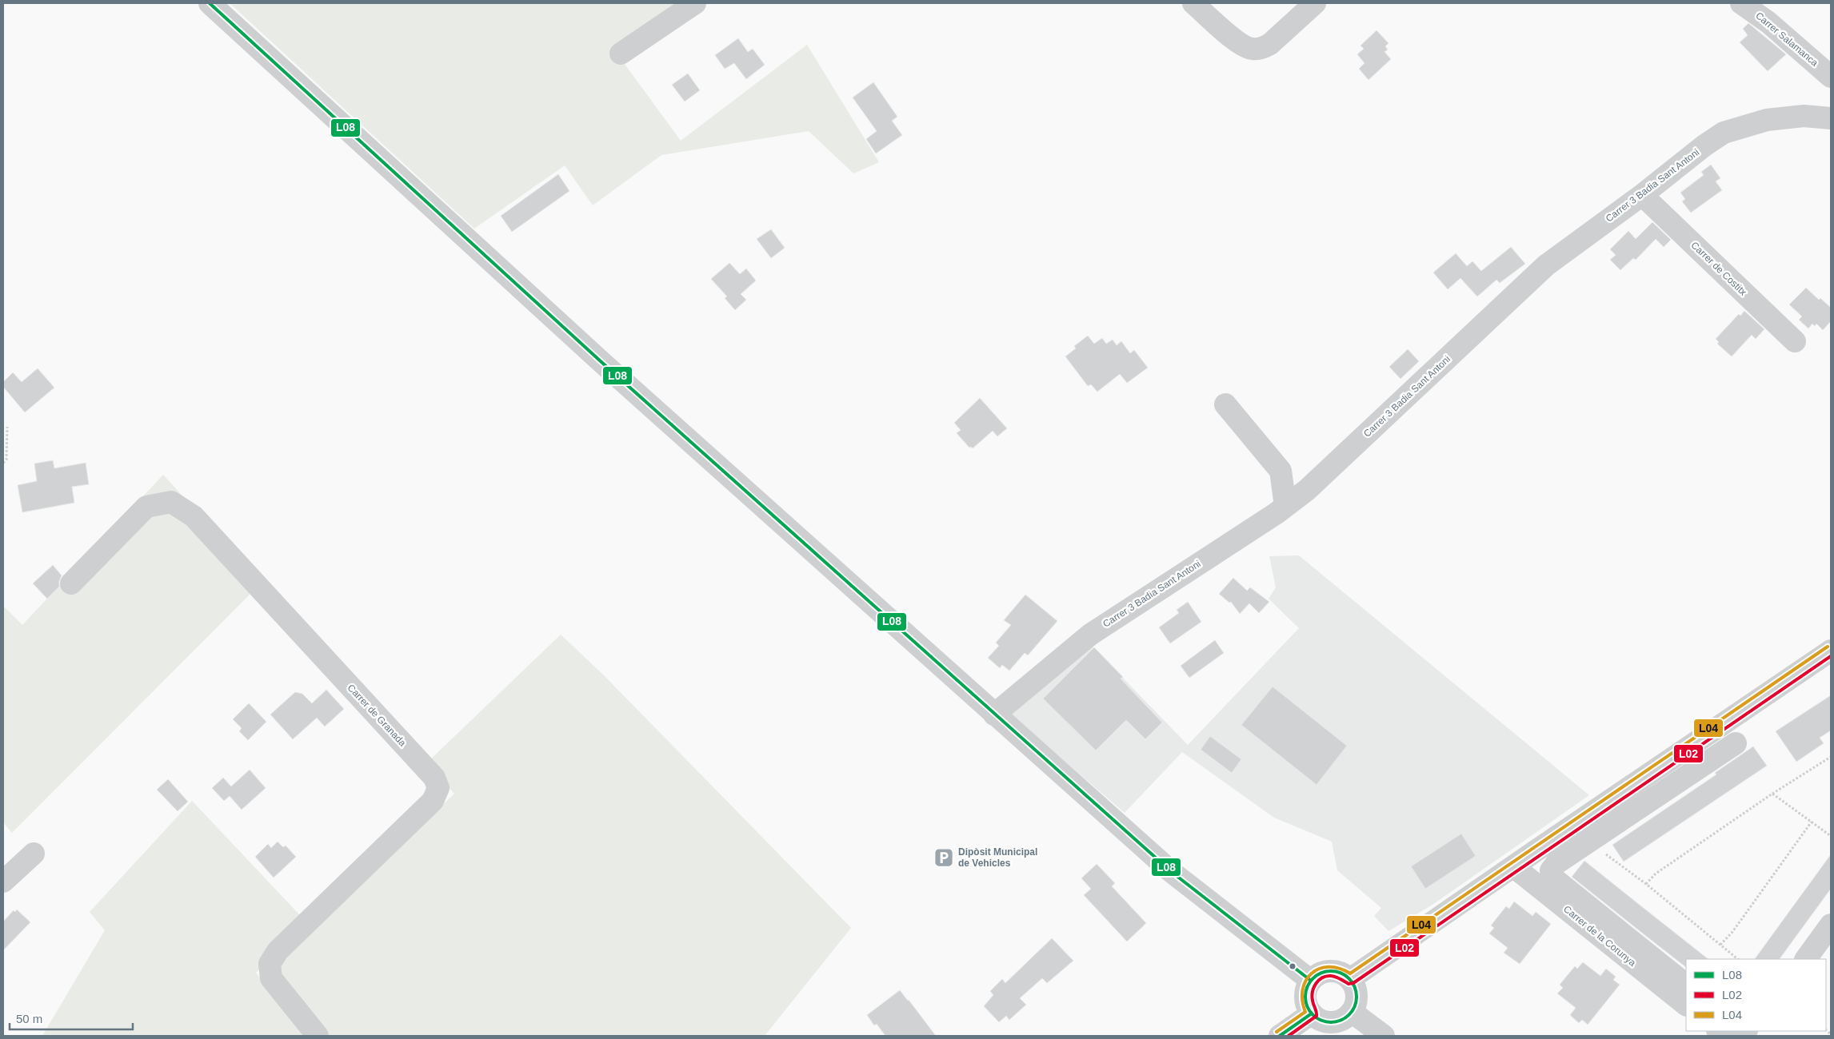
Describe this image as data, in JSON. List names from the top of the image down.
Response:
{
  "streets": {
    "street": [
      "Carrer Salamanca",
      "Carrer 3 Badia Sant Antoni",
      "Carrer de Costitx",
      "Carrer de Granada",
      "Carrer de la Corunya"
    ]
  },
  "crossings": [
    ["Carrer 3 Badia Sant Antoni", "Carrer de Costitx"]
  ],
  "places": {
    "parking": ["Dipòsit Municipal de Vehicles"]
  },
  "lines": ["transit line L08", "transit line L04", "transit line L02"],
  "legend": ["L08", "L02", "L04"],
  "scale_bar": "50 m"
}
